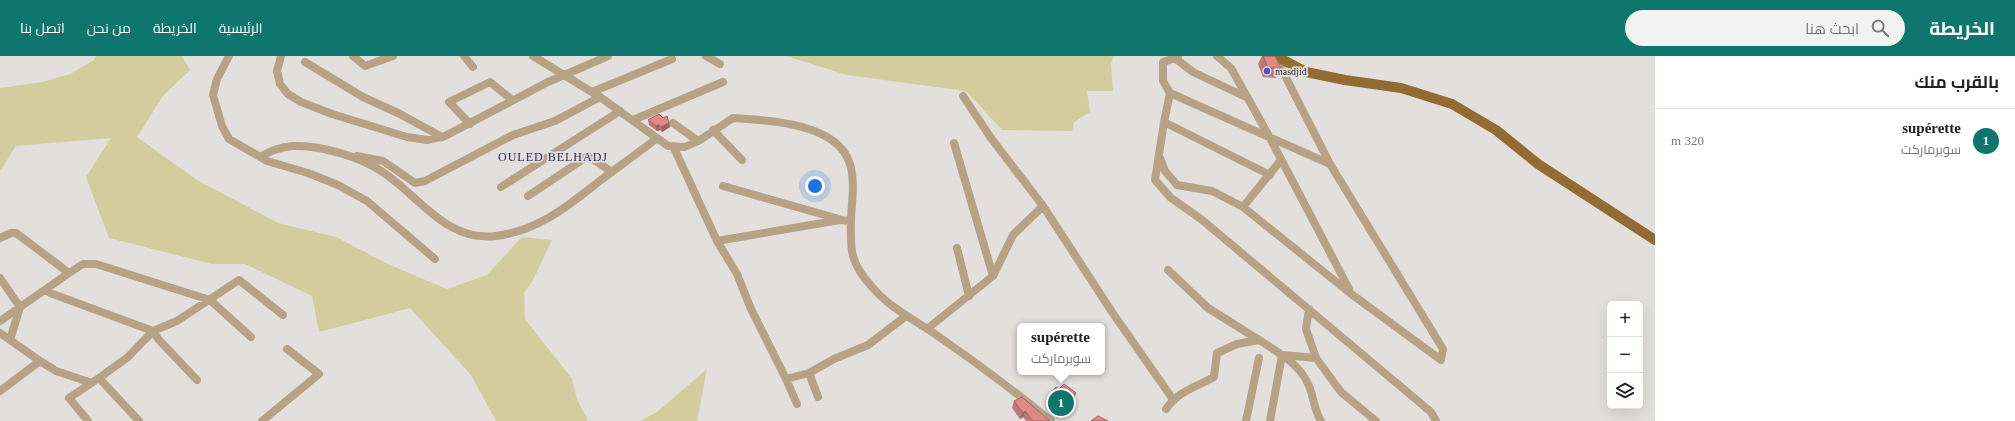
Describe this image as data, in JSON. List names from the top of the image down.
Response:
{
  "districts": ["OULED BELHADJ"],
  "places": ["masdjid"],
  "page": {
    "header": "الخريطة",
    "search": "ابحث هنا",
    "nav": [
      "الرئيسية",
      "الخريطة",
      "من نحن",
      "اتصل بنا"
    ],
    "heading": "بالقرب منك",
    "list": [
      {
        "mark": "1",
        "name": "supérette",
        "note": "سوبرماركت",
        "value": "320 m"
      }
    ],
    "map_buttons": ["+", "−"],
    "popup": ["supérette", "سوبرماركت"],
    "pins": "1"
  }
}
